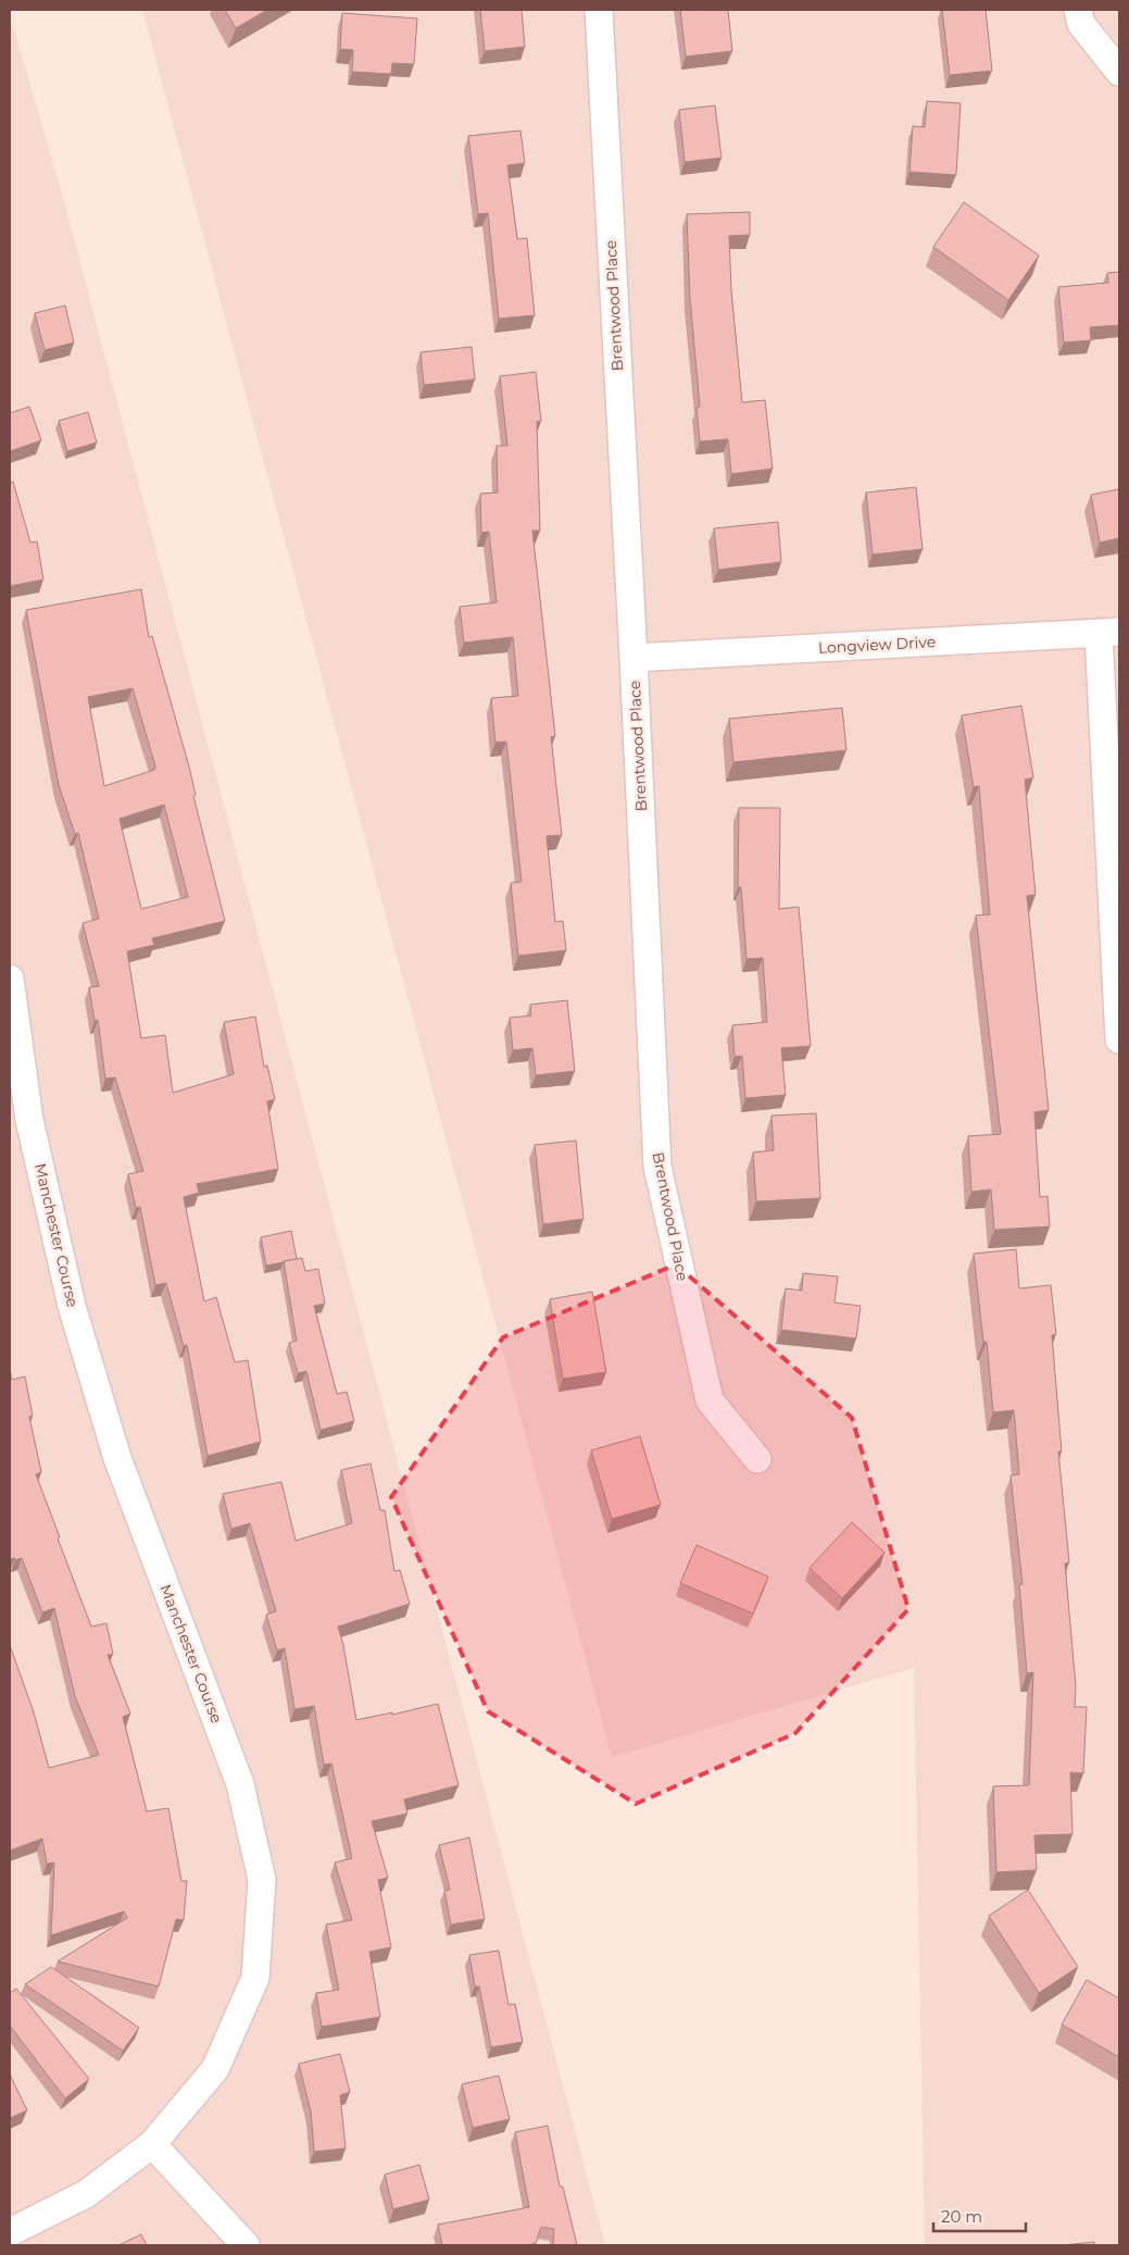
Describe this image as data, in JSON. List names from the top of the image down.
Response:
{
  "streets": {
    "street": ["Brentwood Place", "Longview Drive", "Manchester Course"]
  },
  "crossings": [
    ["Brentwood Place", "Longview Drive"]
  ],
  "scale_bar": "20 m"
}
